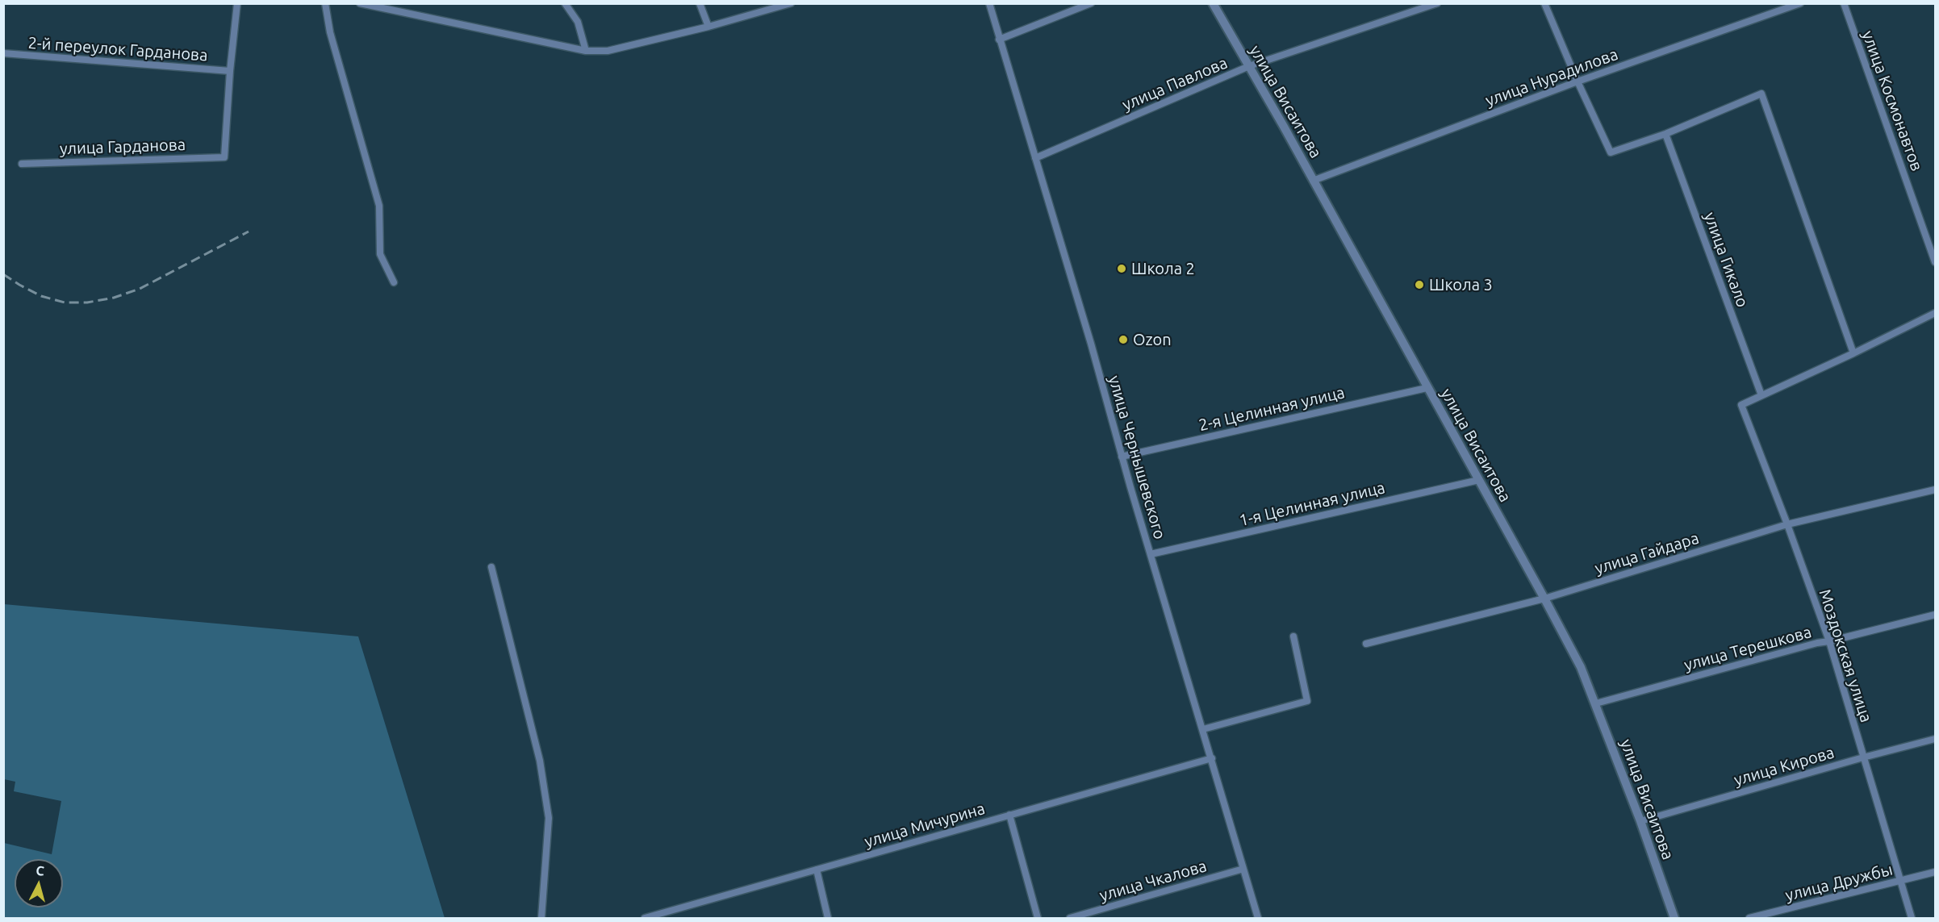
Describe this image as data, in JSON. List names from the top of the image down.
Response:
{
  "streets": {
    "street": [
      "2-й переулок Гарданова",
      "улица Нурадилова",
      "улица Павлова",
      "улица Космонавтов",
      "улица Висаитова",
      "улица Гарданова",
      "улица Гикало",
      "2-я Целинная улица",
      "улица Чернышевского",
      "1-я Целинная улица",
      "улица Гайдара",
      "улица Терешкова",
      "Моздокская улица",
      "улица Кирова",
      "улица Мичурина",
      "улица Чкалова",
      "улица Дружбы"
    ]
  },
  "crossings": [
    ["2-й переулок Гарданова", "улица Гарданова"],
    ["улица Нурадилова", "улица Висаитова"],
    ["улица Павлова", "улица Висаитова"],
    ["улица Павлова", "улица Чернышевского"],
    ["улица Висаитова", "2-я Целинная улица"],
    ["улица Висаитова", "1-я Целинная улица"],
    ["улица Висаитова", "улица Гайдара"],
    ["улица Висаитова", "улица Терешкова"],
    ["улица Висаитова", "улица Кирова"],
    ["улица Гикало", "Моздокская улица"],
    ["2-я Целинная улица", "улица Чернышевского"],
    ["улица Чернышевского", "1-я Целинная улица"],
    ["улица Чернышевского", "улица Мичурина"],
    ["улица Чернышевского", "улица Чкалова"],
    ["улица Гайдара", "Моздокская улица"],
    ["улица Терешкова", "Моздокская улица"],
    ["Моздокская улица", "улица Кирова"],
    ["Моздокская улица", "улица Дружбы"]
  ],
  "places": ["Школа 2", "Школа 3", "Ozon"],
  "north": "top"
}
